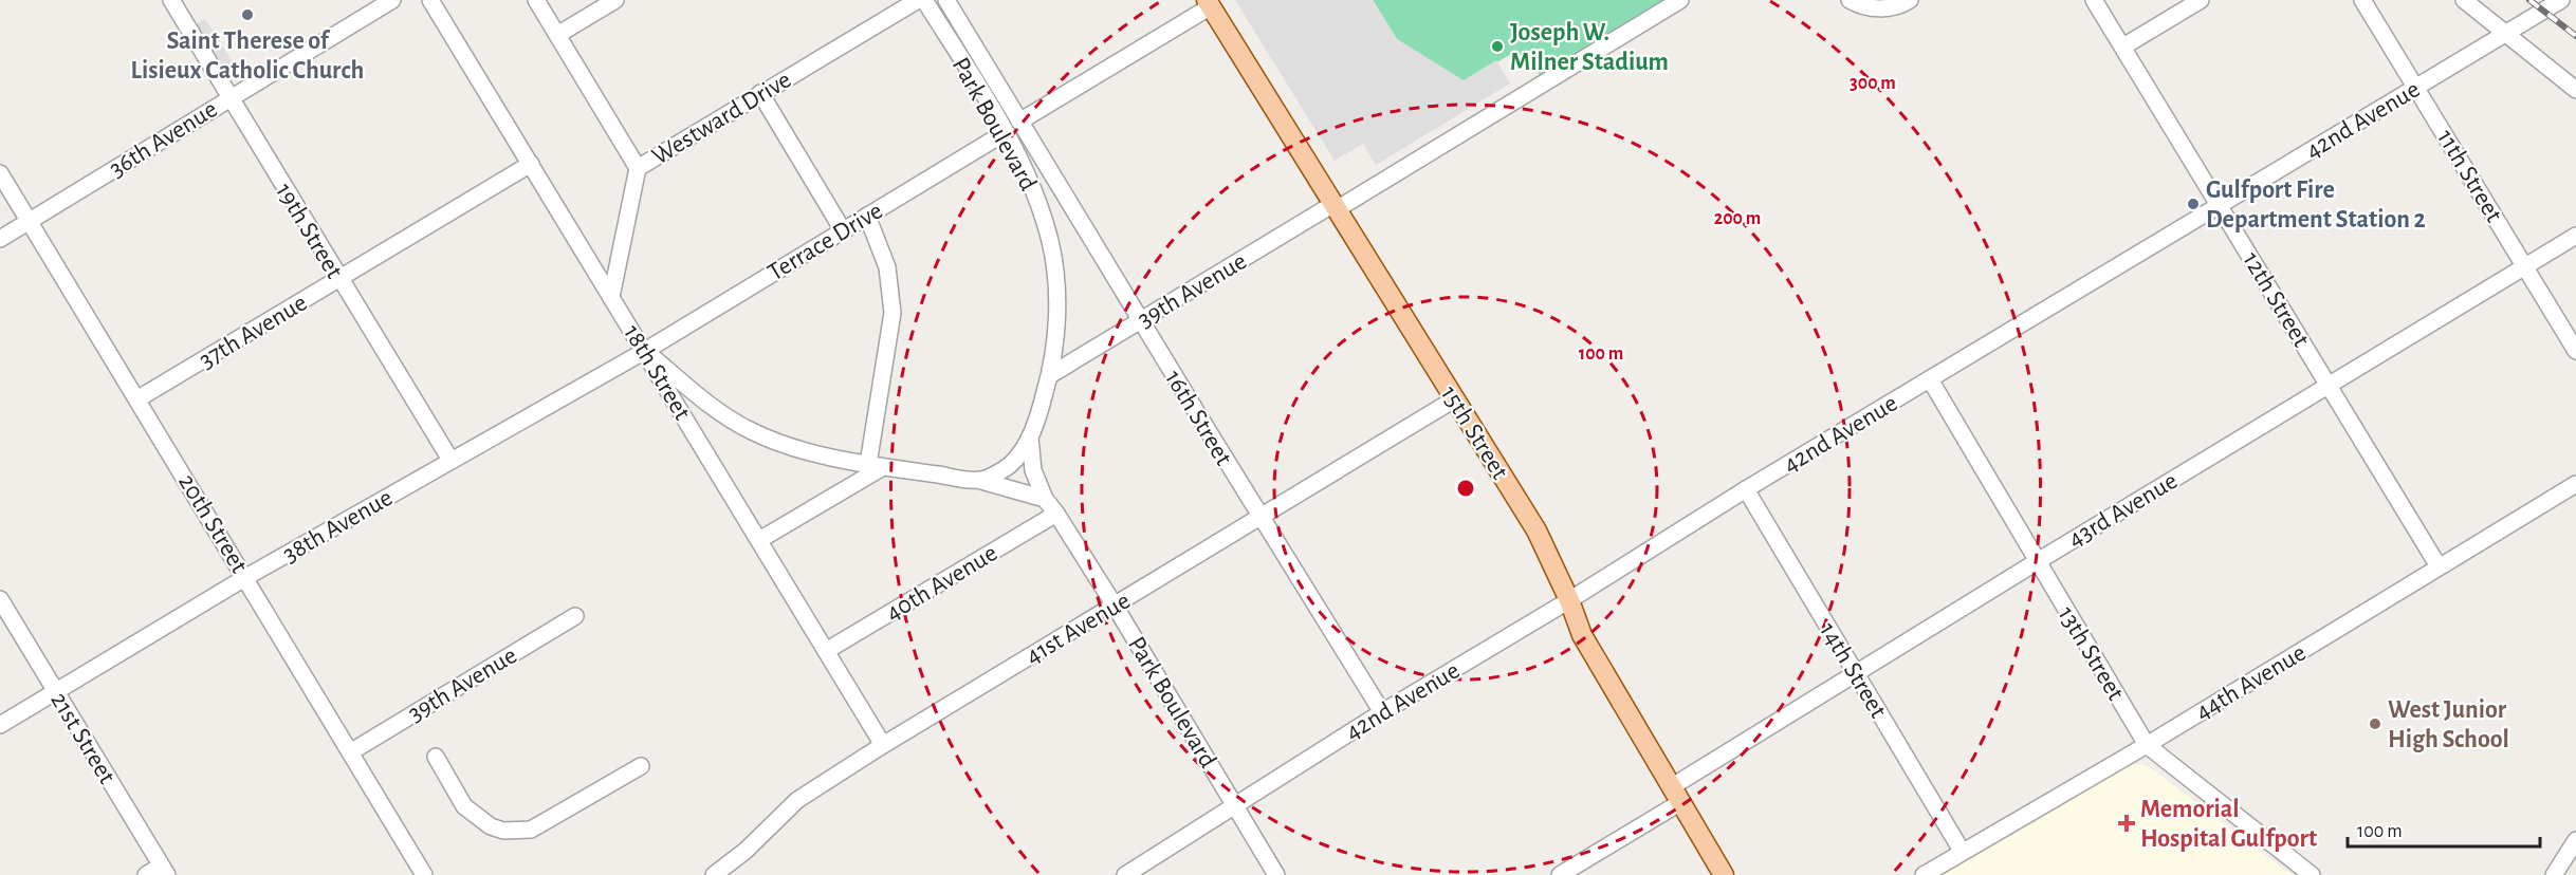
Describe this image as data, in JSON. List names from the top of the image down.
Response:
{
  "streets": {
    "main road": ["15th Street"],
    "street": [
      "Westward Drive",
      "42nd Avenue",
      "Park Boulevard",
      "36th Avenue",
      "11th Street",
      "19th Street",
      "Terrace Drive",
      "39th Avenue",
      "12th Street",
      "37th Avenue",
      "18th Street",
      "16th Street",
      "43rd Avenue",
      "20th Street",
      "38th Avenue",
      "40th Avenue",
      "41st Avenue",
      "13th Street",
      "14th Street",
      "44th Avenue",
      "21st Street"
    ]
  },
  "crossings": [
    ["Westward Drive", "18th Street"],
    ["42nd Avenue", "Park Boulevard"],
    ["42nd Avenue", "11th Street"],
    ["42nd Avenue", "12th Street"],
    ["42nd Avenue", "16th Street"],
    ["42nd Avenue", "15th Street"],
    ["42nd Avenue", "13th Street"],
    ["42nd Avenue", "14th Street"],
    ["Park Boulevard", "Terrace Drive"],
    ["Park Boulevard", "39th Avenue"],
    ["Park Boulevard", "16th Street"],
    ["Park Boulevard", "40th Avenue"],
    ["Park Boulevard", "41st Avenue"],
    ["36th Avenue", "19th Street"],
    ["36th Avenue", "20th Street"],
    ["11th Street", "43rd Avenue"],
    ["19th Street", "37th Avenue"],
    ["19th Street", "38th Avenue"],
    ["Terrace Drive", "18th Street"],
    ["Terrace Drive", "38th Avenue"],
    ["39th Avenue", "16th Street"],
    ["39th Avenue", "15th Street"],
    ["39th Avenue", "20th Street"],
    ["12th Street", "43rd Avenue"],
    ["12th Street", "44th Avenue"],
    ["37th Avenue", "18th Street"],
    ["37th Avenue", "20th Street"],
    ["18th Street", "38th Avenue"],
    ["18th Street", "40th Avenue"],
    ["18th Street", "41st Avenue"],
    ["16th Street", "41st Avenue"],
    ["15th Street", "43rd Avenue"],
    ["15th Street", "41st Avenue"],
    ["43rd Avenue", "13th Street"],
    ["43rd Avenue", "14th Street"],
    ["20th Street", "38th Avenue"],
    ["38th Avenue", "21st Street"],
    ["13th Street", "44th Avenue"],
    ["14th Street", "44th Avenue"]
  ],
  "places": {
    "other": [
      "Saint Therese of Lisieux Catholic Church",
      "Joseph W. Milner Stadium",
      "Gulfport Fire Department Station 2",
      "West Junior High School"
    ],
    "health": ["Memorial Hospital Gulfport"]
  },
  "scale_bar": "100 m",
  "rings": ["300 m", "200 m", "100 m"]
}
